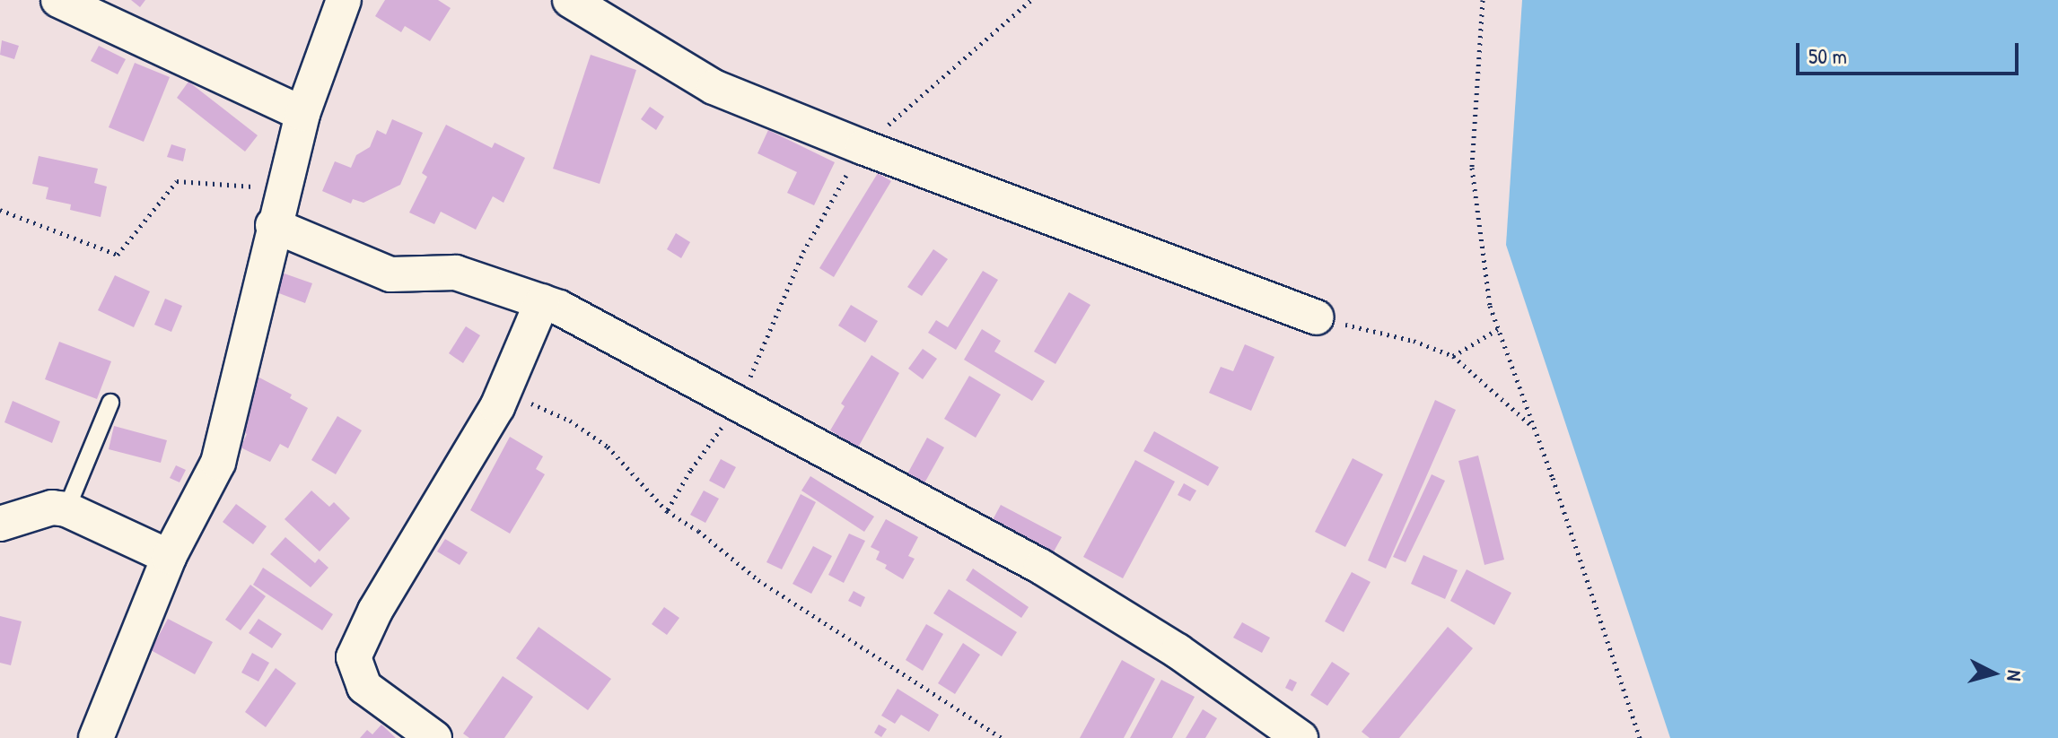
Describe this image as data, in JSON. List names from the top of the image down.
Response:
{
  "scale_bar": "50 m",
  "north": "right"
}
